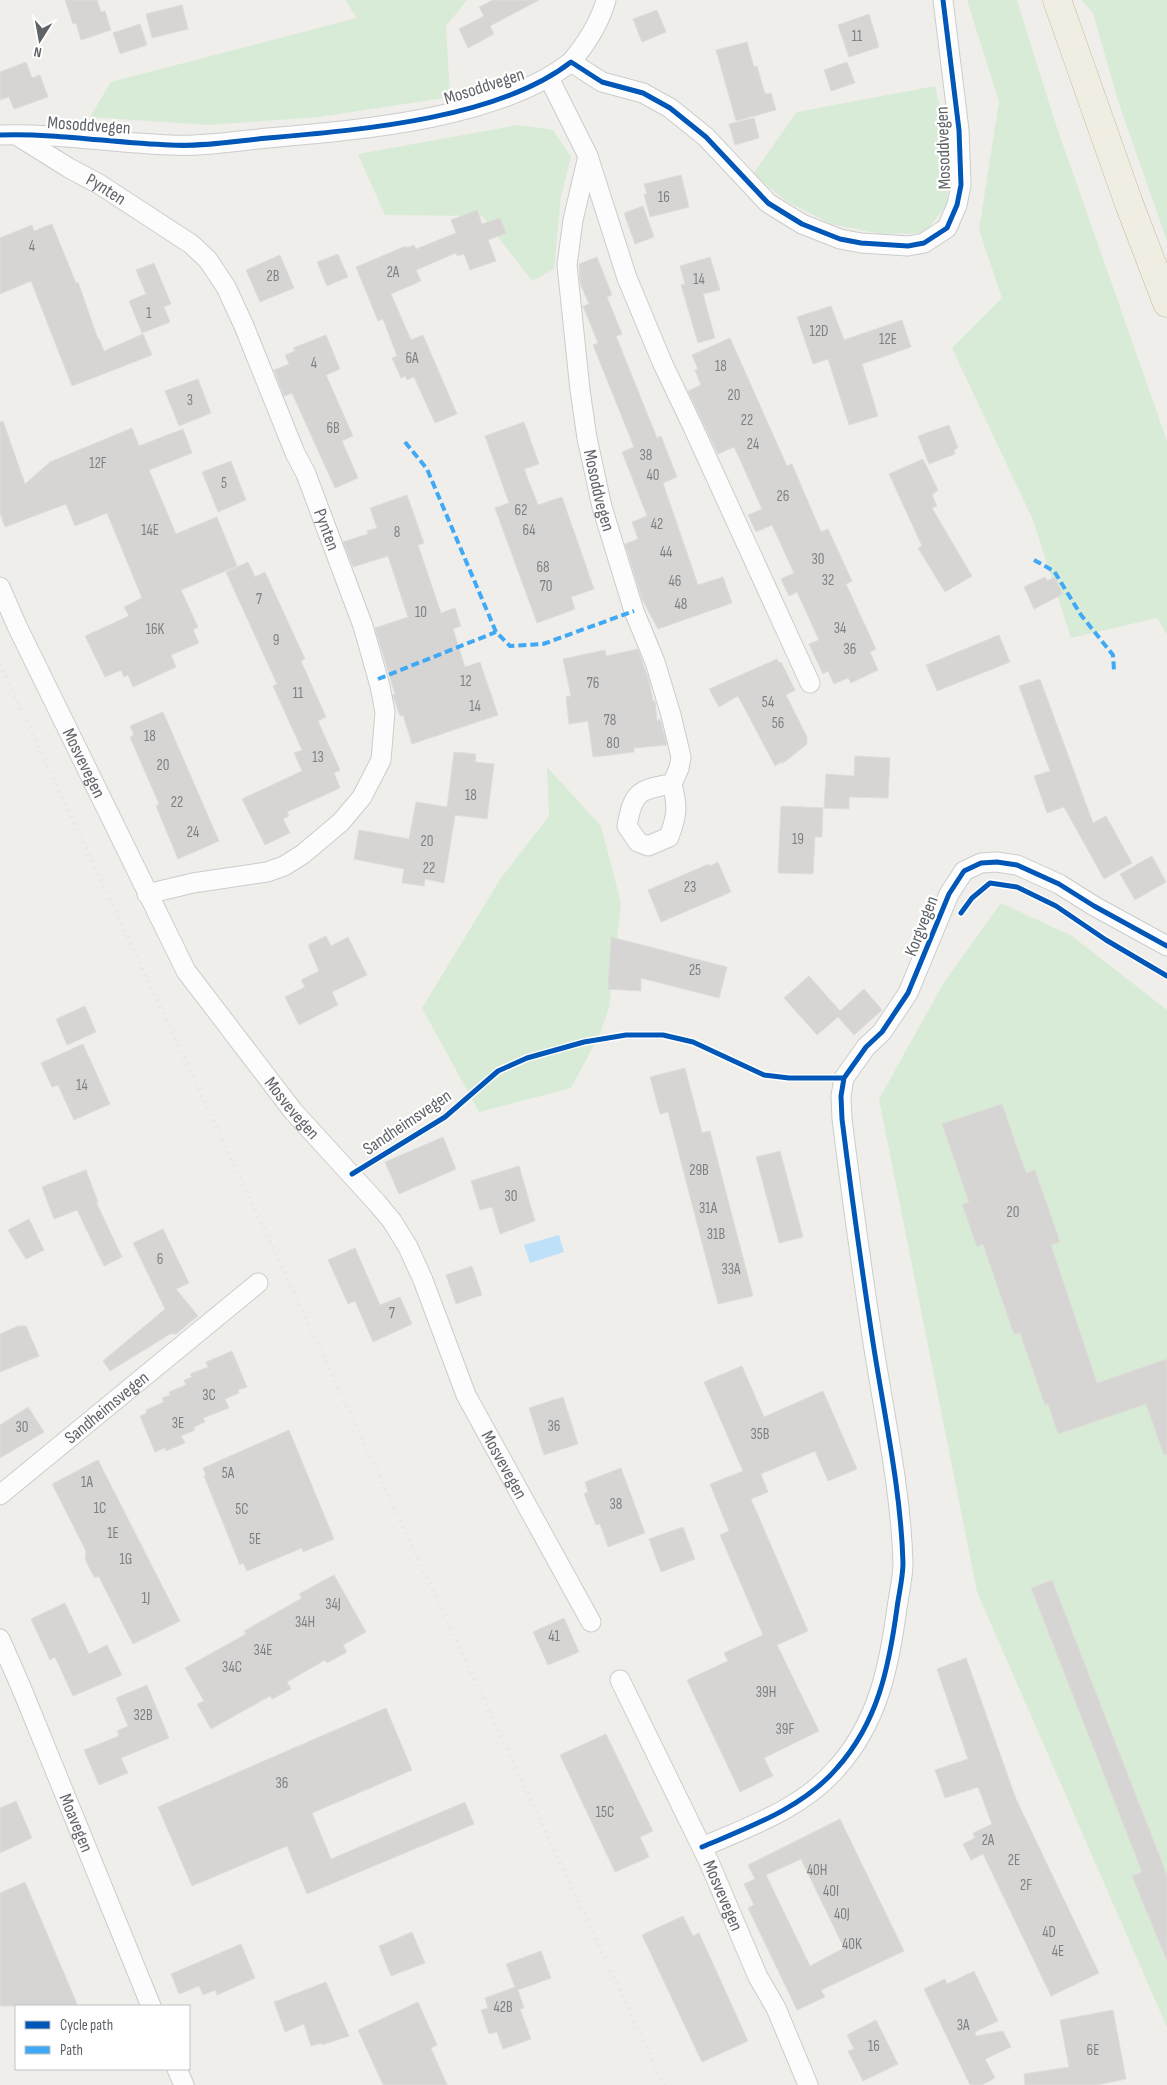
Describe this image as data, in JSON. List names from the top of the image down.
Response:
{
  "streets": {
    "street": [
      "Mosoddvegen",
      "Pynten",
      "Mosvevegen",
      "Korgvegen",
      "Sandheimsvegen",
      "Moavegen"
    ]
  },
  "crossings": [
    ["Mosoddvegen", "Pynten"],
    ["Pynten", "Mosvevegen"],
    ["Mosvevegen", "Korgvegen"]
  ],
  "house_numbers": [
    "11",
    "16",
    "4",
    "2A",
    "2B",
    "14",
    "1",
    "12D",
    "12E",
    "6A",
    "4",
    "18",
    "20",
    "3",
    "22",
    "6B",
    "24",
    "38",
    "12F",
    "40",
    "5",
    "26",
    "62",
    "42",
    "14E",
    "64",
    "8",
    "44",
    "30",
    "68",
    "32",
    "46",
    "70",
    "7",
    "48",
    "10",
    "34",
    "16K",
    "9",
    "36",
    "12",
    "76",
    "11",
    "54",
    "14",
    "78",
    "56",
    "18",
    "80",
    "13",
    "20",
    "18",
    "22",
    "24",
    "19",
    "20",
    "22",
    "23",
    "25",
    "14",
    "29B",
    "30",
    "31A",
    "20",
    "31B",
    "6",
    "33A",
    "7",
    "3C",
    "3E",
    "36",
    "30",
    "35B",
    "5A",
    "1A",
    "38",
    "1C",
    "5C",
    "1E",
    "5E",
    "1G",
    "1J",
    "34J",
    "34H",
    "41",
    "34E",
    "34C",
    "39H",
    "32B",
    "39F",
    "36",
    "15C",
    "2A",
    "2E",
    "40H",
    "2F",
    "40I",
    "40J",
    "4D",
    "40K",
    "4E",
    "42B",
    "3A",
    "16",
    "6E"
  ],
  "legend": ["Cycle path", "Path"],
  "north": "bottom"
}
